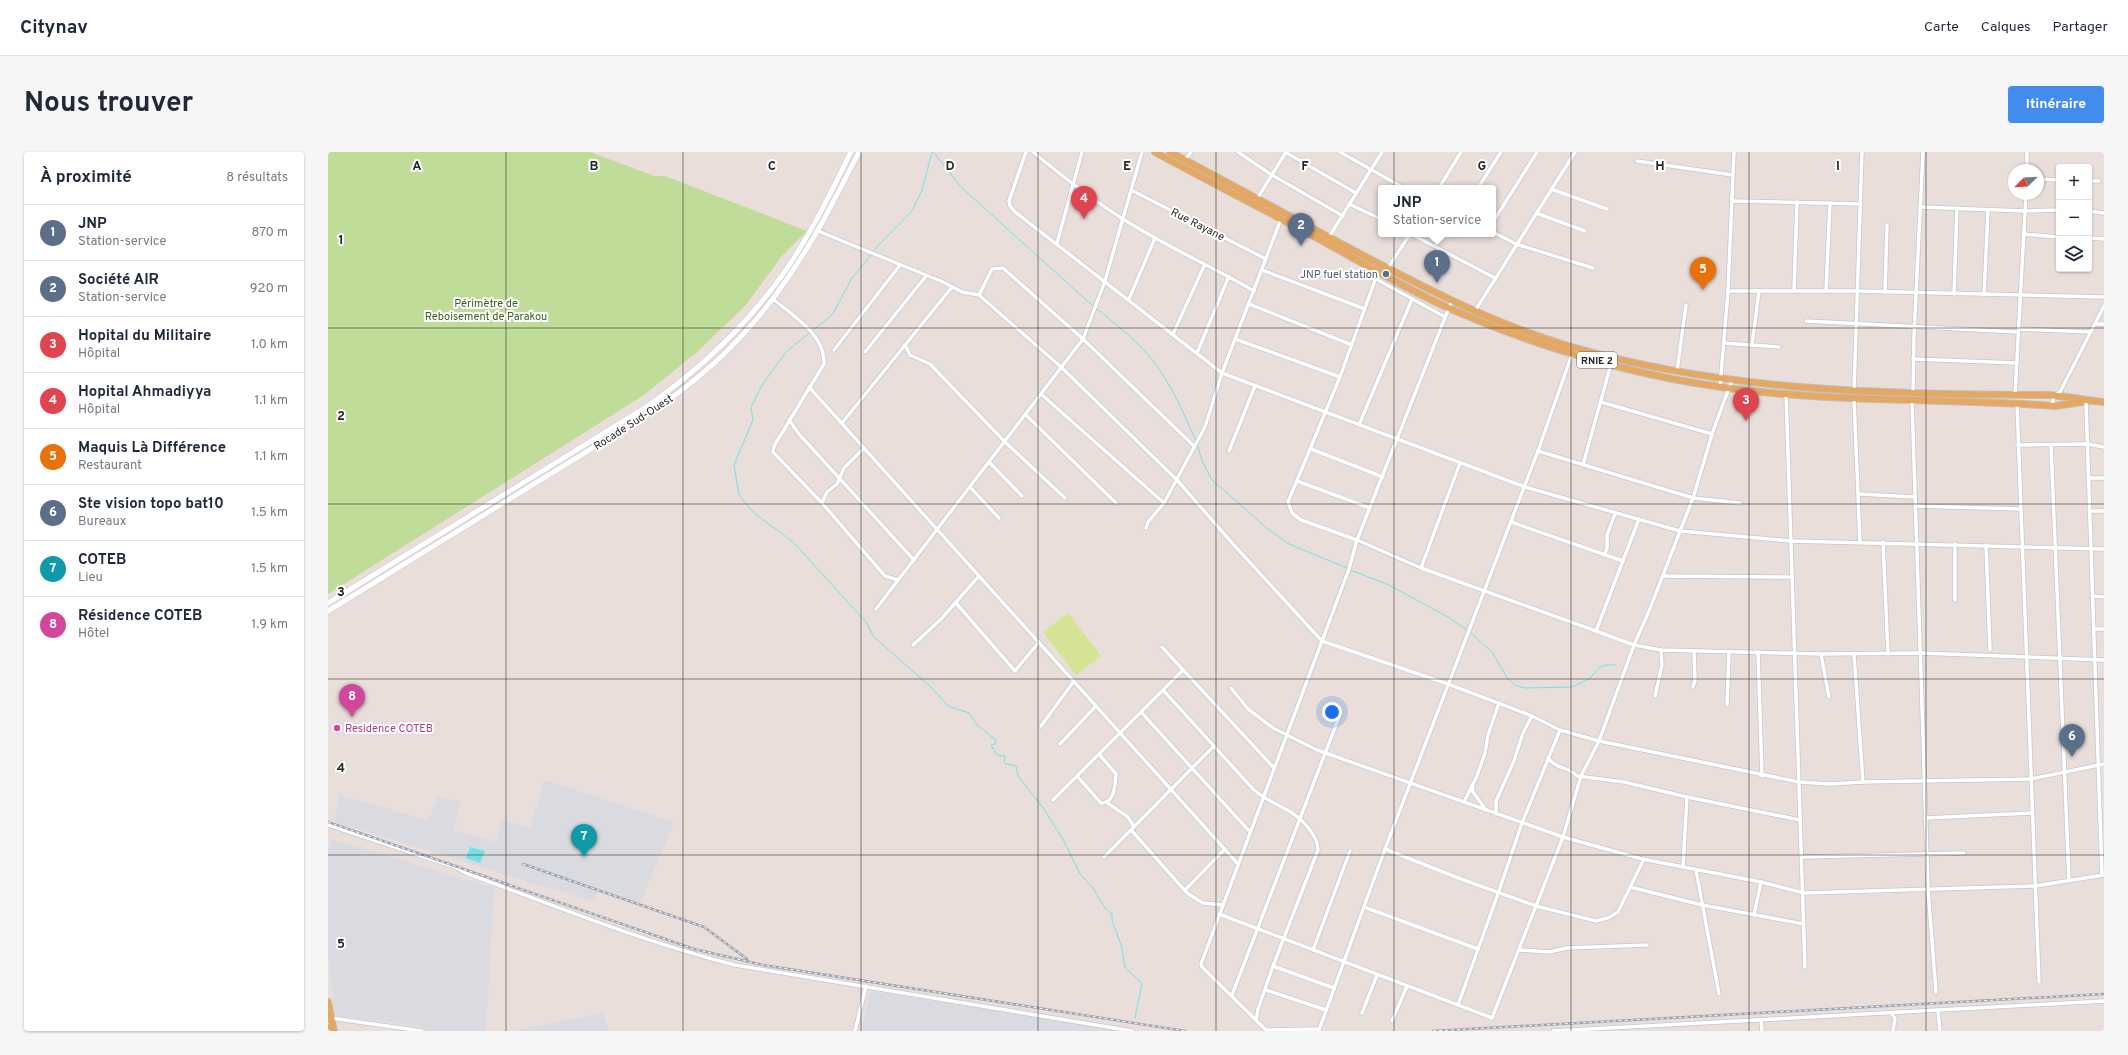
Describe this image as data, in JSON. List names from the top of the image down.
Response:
{
  "streets": {
    "main road": ["RNIE 2", "Rocade Sud-Ouest"],
    "street": ["Rue Rayane"]
  },
  "parks": ["Périmètre de Reboisement de Parakou"],
  "places": ["JNP fuel station", "Residence COTEB"],
  "north": "bottom left",
  "page": {
    "header": "Citynav",
    "nav": ["Carte", "Calques", "Partager"],
    "title": "Nous trouver",
    "buttons": "Itinéraire",
    "heading": ["À proximité", "8 résultats"],
    "map_buttons": ["+", "−"],
    "popup": ["JNP", "Station-service"],
    "pins": [
      "4",
      "2",
      "1",
      "5",
      "3",
      "8",
      "6",
      "7"
    ],
    "list": [
      {
        "mark": "1",
        "name": "JNP",
        "note": "Station-service",
        "value": "870 m"
      },
      {
        "mark": "2",
        "name": "Société AIR",
        "note": "Station-service",
        "value": "920 m"
      },
      {
        "mark": "3",
        "name": "Hopital du Militaire",
        "note": "Hôpital",
        "value": "1.0 km"
      },
      {
        "mark": "4",
        "name": "Hopital Ahmadiyya",
        "note": "Hôpital",
        "value": "1.1 km"
      },
      {
        "mark": "5",
        "name": "Maquis Là Différence",
        "note": "Restaurant",
        "value": "1.1 km"
      },
      {
        "mark": "6",
        "name": "Ste vision topo bat10",
        "note": "Bureaux",
        "value": "1.5 km"
      },
      {
        "mark": "7",
        "name": "COTEB",
        "note": "Lieu",
        "value": "1.5 km"
      },
      {
        "mark": "8",
        "name": "Résidence COTEB",
        "note": "Hôtel",
        "value": "1.9 km"
      }
    ]
  },
  "grid": {
    "columns": [
      "A",
      "B",
      "C",
      "D",
      "E",
      "F",
      "G",
      "H",
      "I"
    ],
    "rows": [
      "1",
      "2",
      "3",
      "4",
      "5"
    ]
  }
}
